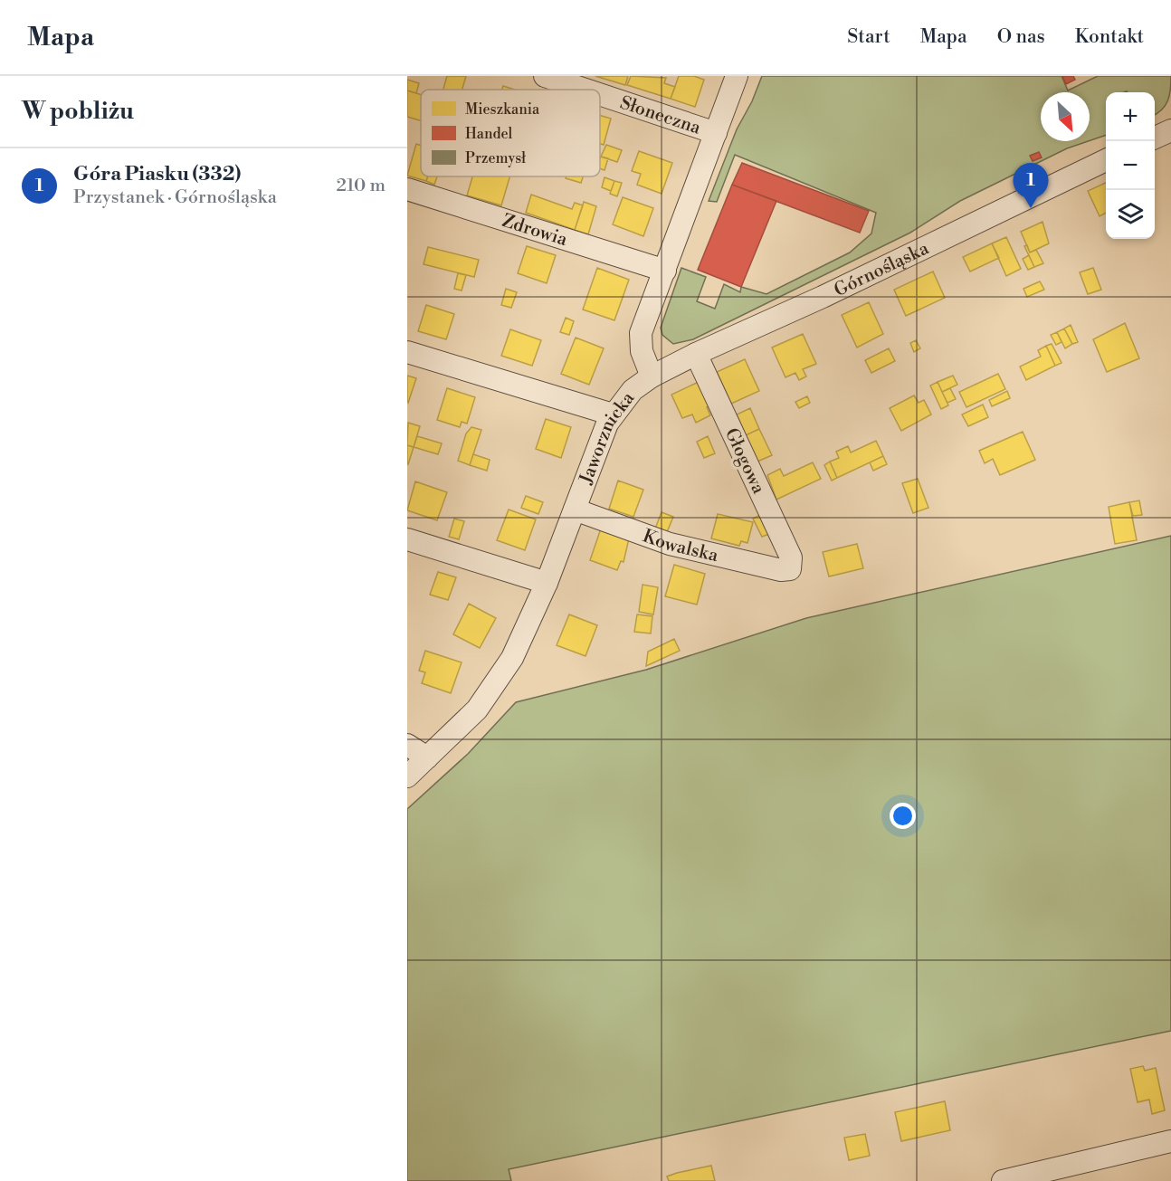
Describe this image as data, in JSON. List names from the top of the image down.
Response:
{
  "streets": {
    "street": [
      "Słoneczna",
      "Zdrowia",
      "Górnośląska",
      "Jaworznicka",
      "Głogowa",
      "Kowalska"
    ]
  },
  "crossings": [
    ["Słoneczna", "Jaworznicka"],
    ["Zdrowia", "Jaworznicka"],
    ["Górnośląska", "Jaworznicka"],
    ["Górnośląska", "Głogowa"],
    ["Jaworznicka", "Kowalska"],
    ["Głogowa", "Kowalska"]
  ],
  "legend": ["Mieszkania", "Handel", "Przemysł"],
  "north": "bottom right",
  "page": {
    "header": "Mapa",
    "nav": [
      "Start",
      "Mapa",
      "O nas",
      "Kontakt"
    ],
    "heading": "W pobliżu",
    "map_buttons": ["+", "−"],
    "list": [
      {
        "mark": "1",
        "name": "Góra Piasku (332)",
        "note": "Przystanek · Górnośląska",
        "value": "210 m"
      }
    ],
    "pins": "1"
  }
}
